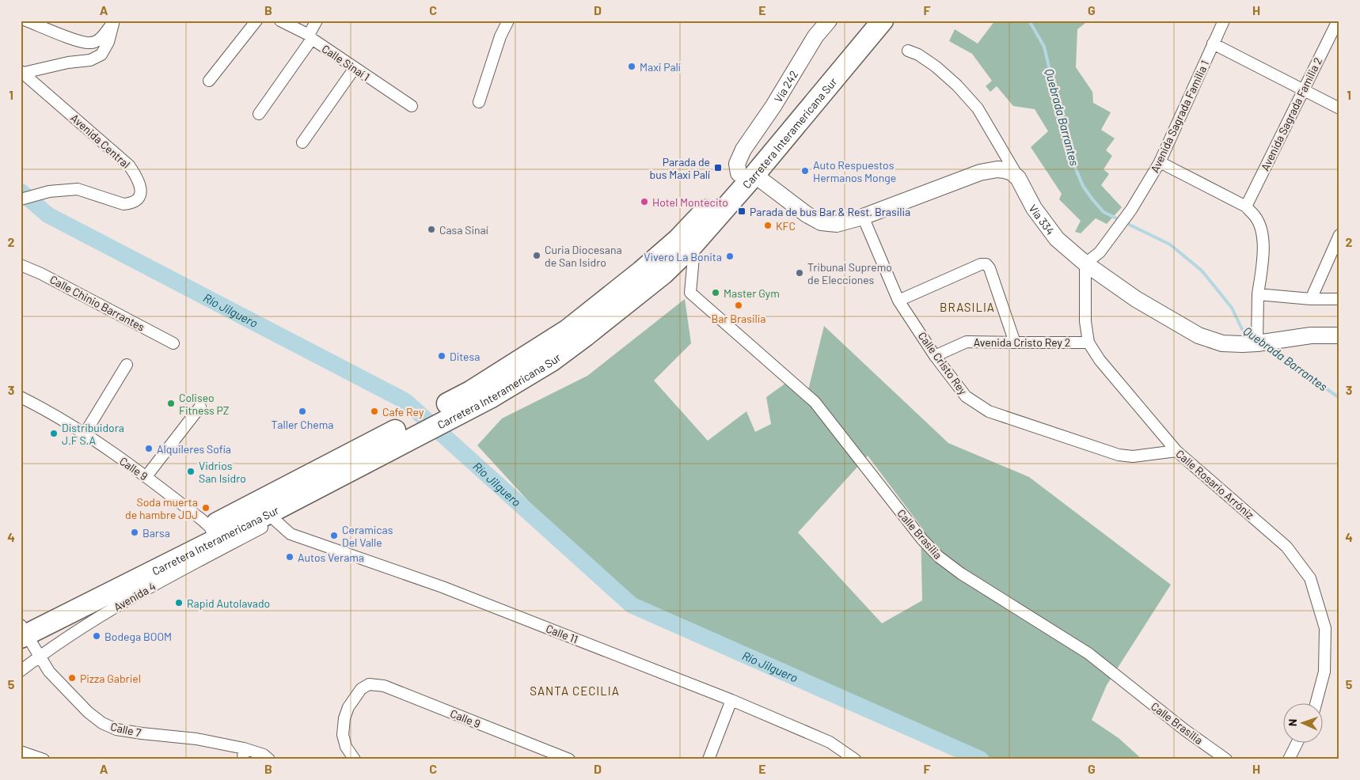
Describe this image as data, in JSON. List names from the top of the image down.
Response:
{
  "streets": {
    "highway": ["Carretera Interamericana Sur"],
    "street": [
      "Calle Sinaí 1",
      "Vía 242",
      "Avenida Sagrada Familia 2",
      "Avenida Sagrada Familia 1",
      "Avenida Central",
      "Vía 334",
      "Calle Chinio Barrantes",
      "Avenida Cristo Rey 2",
      "Calle Cristo Rey",
      "Calle 9",
      "Calle Rosario Arróniz",
      "Calle Brasilia",
      "Avenida 4",
      "Calle 11",
      "Calle 7"
    ]
  },
  "crossings": [
    ["Vía 242", "Carretera Interamericana Sur"],
    ["Avenida Sagrada Familia 1", "Vía 334"],
    ["Avenida Sagrada Familia 1", "Calle Rosario Arróniz"],
    ["Carretera Interamericana Sur", "Calle 9"],
    ["Carretera Interamericana Sur", "Calle Brasilia"],
    ["Carretera Interamericana Sur", "Avenida 4"],
    ["Carretera Interamericana Sur", "Calle 11"],
    ["Carretera Interamericana Sur", "Calle 7"],
    ["Vía 334", "Calle Rosario Arróniz"],
    ["Avenida Cristo Rey 2", "Calle Cristo Rey"],
    ["Avenida Cristo Rey 2", "Calle Rosario Arróniz"],
    ["Calle Cristo Rey", "Calle Rosario Arróniz"],
    ["Avenida 4", "Calle 11"],
    ["Avenida 4", "Calle 7"]
  ],
  "districts": ["BRASILIA", "SANTA CECILIA"],
  "water": ["Quebrada Barrantes", "Río Jilguero"],
  "places": {
    "other": [
      "Maxi Palí",
      "Auto Respuestos Hermanos Monge",
      "Hotel Montecito",
      "KFC",
      "Casa Sinaí",
      "Curia Diocesana de San Isidro",
      "Vivero La Bonita",
      "Tribunal Supremo de Elecciones",
      "Master Gym",
      "Bar Brasilia",
      "Ditesa",
      "Coliseo Fitness PZ",
      "Taller Chema",
      "Cafe Rey",
      "Distribuidora J.F S.A",
      "Alquileres Sofía",
      "Vidrios San Isidro",
      "Soda muerta de hambre JDJ",
      "Barsa",
      "Ceramicas Del Valle",
      "Autos Verama",
      "Rapid Autolavado",
      "Bodega BOOM",
      "Pizza Gabriel"
    ],
    "transit": ["Parada de bus Maxi Palí", "Parada de bus Bar & Rest. Brasilia"]
  },
  "north": "left",
  "grid": {
    "columns": [
      "A",
      "B",
      "C",
      "D",
      "E",
      "F",
      "G",
      "H"
    ],
    "rows": [
      "1",
      "2",
      "3",
      "4",
      "5"
    ]
  }
}
